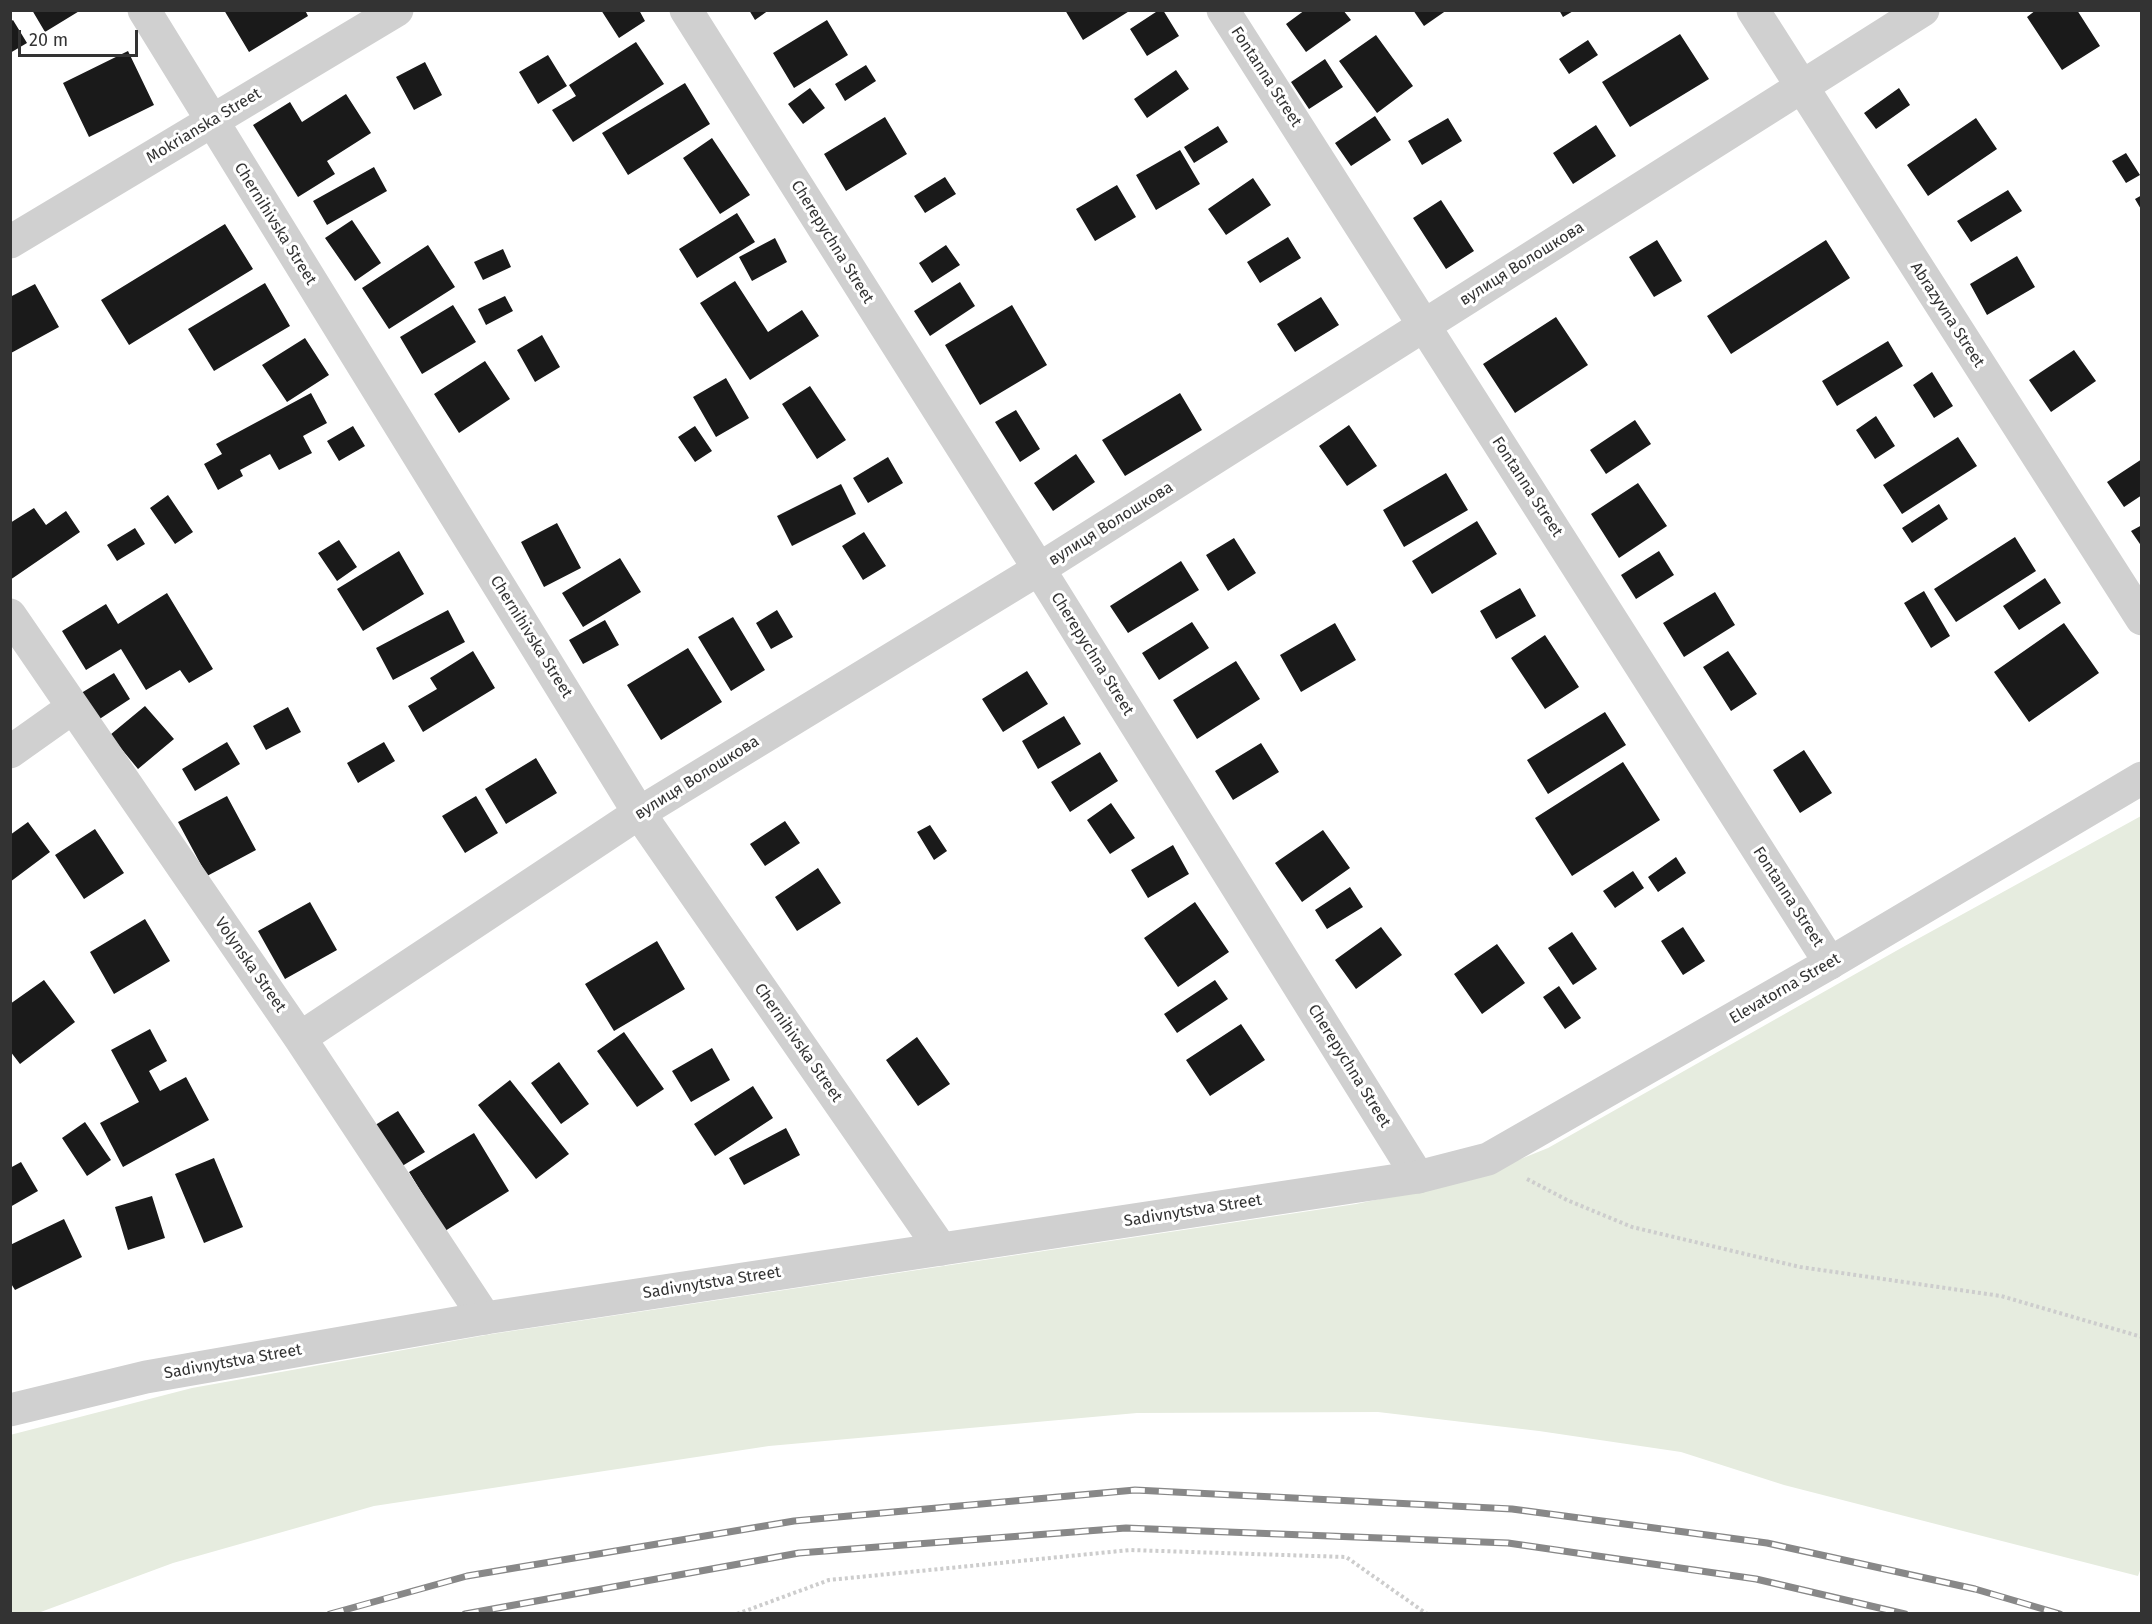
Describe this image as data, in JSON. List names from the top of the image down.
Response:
{
  "streets": {
    "street": [
      "Fontanna Street",
      "Mokrianska Street",
      "Chernihivska Street",
      "Cherepychna Street",
      "вулиця Волошкова",
      "Abrazyvna Street",
      "Volynska Street",
      "Elevatorna Street",
      "Sadivnytstva Street"
    ]
  },
  "crossings": [
    ["Fontanna Street", "вулиця Волошкова"],
    ["Fontanna Street", "Elevatorna Street"],
    ["Mokrianska Street", "Chernihivska Street"],
    ["Chernihivska Street", "вулиця Волошкова"],
    ["Chernihivska Street", "Sadivnytstva Street"],
    ["Cherepychna Street", "вулиця Волошкова"],
    ["Cherepychna Street", "Elevatorna Street"],
    ["Cherepychna Street", "Sadivnytstva Street"],
    ["вулиця Волошкова", "Abrazyvna Street"],
    ["вулиця Волошкова", "Volynska Street"],
    ["Volynska Street", "Sadivnytstva Street"],
    ["Elevatorna Street", "Sadivnytstva Street"]
  ],
  "scale_bar": "20 m"
}
